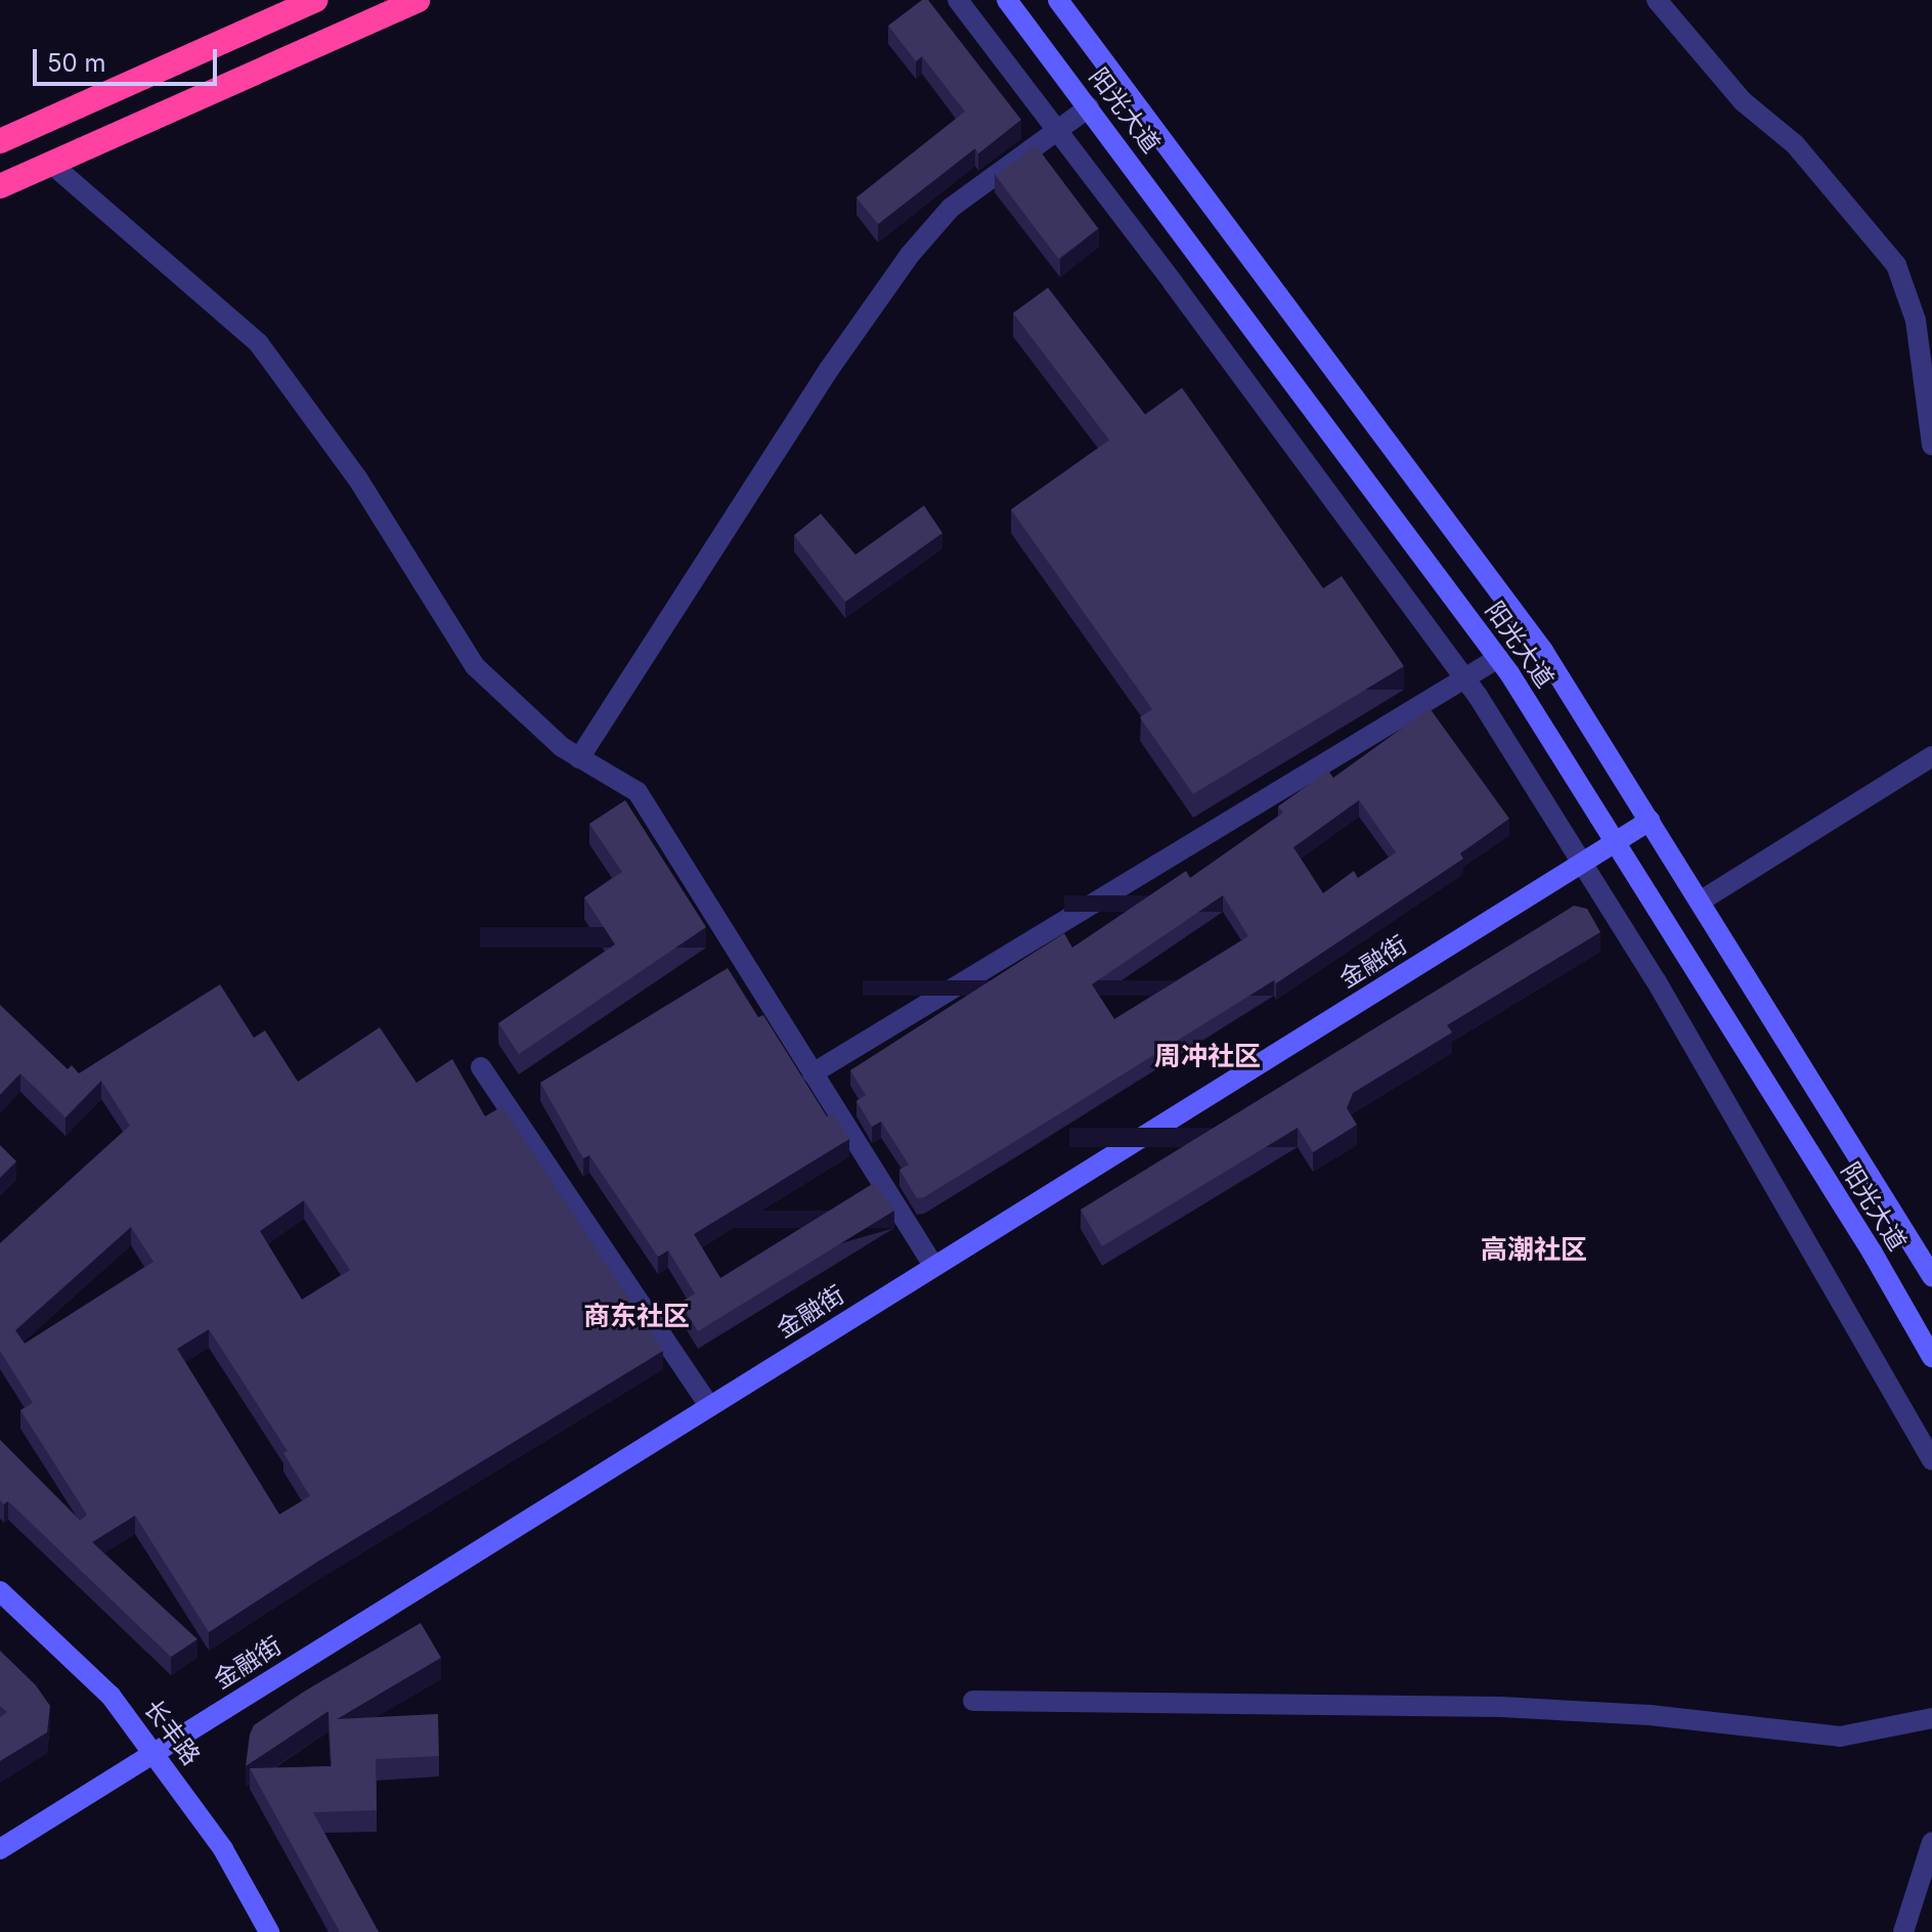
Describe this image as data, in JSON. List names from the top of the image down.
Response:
{
  "streets": {
    "main road": ["阳光大道", "金融街", "长丰路"]
  },
  "crossings": [
    ["阳光大道", "金融街"],
    ["金融街", "长丰路"]
  ],
  "districts": ["周冲社区", "高潮社区", "商东社区"],
  "scale_bar": "50 m"
}
